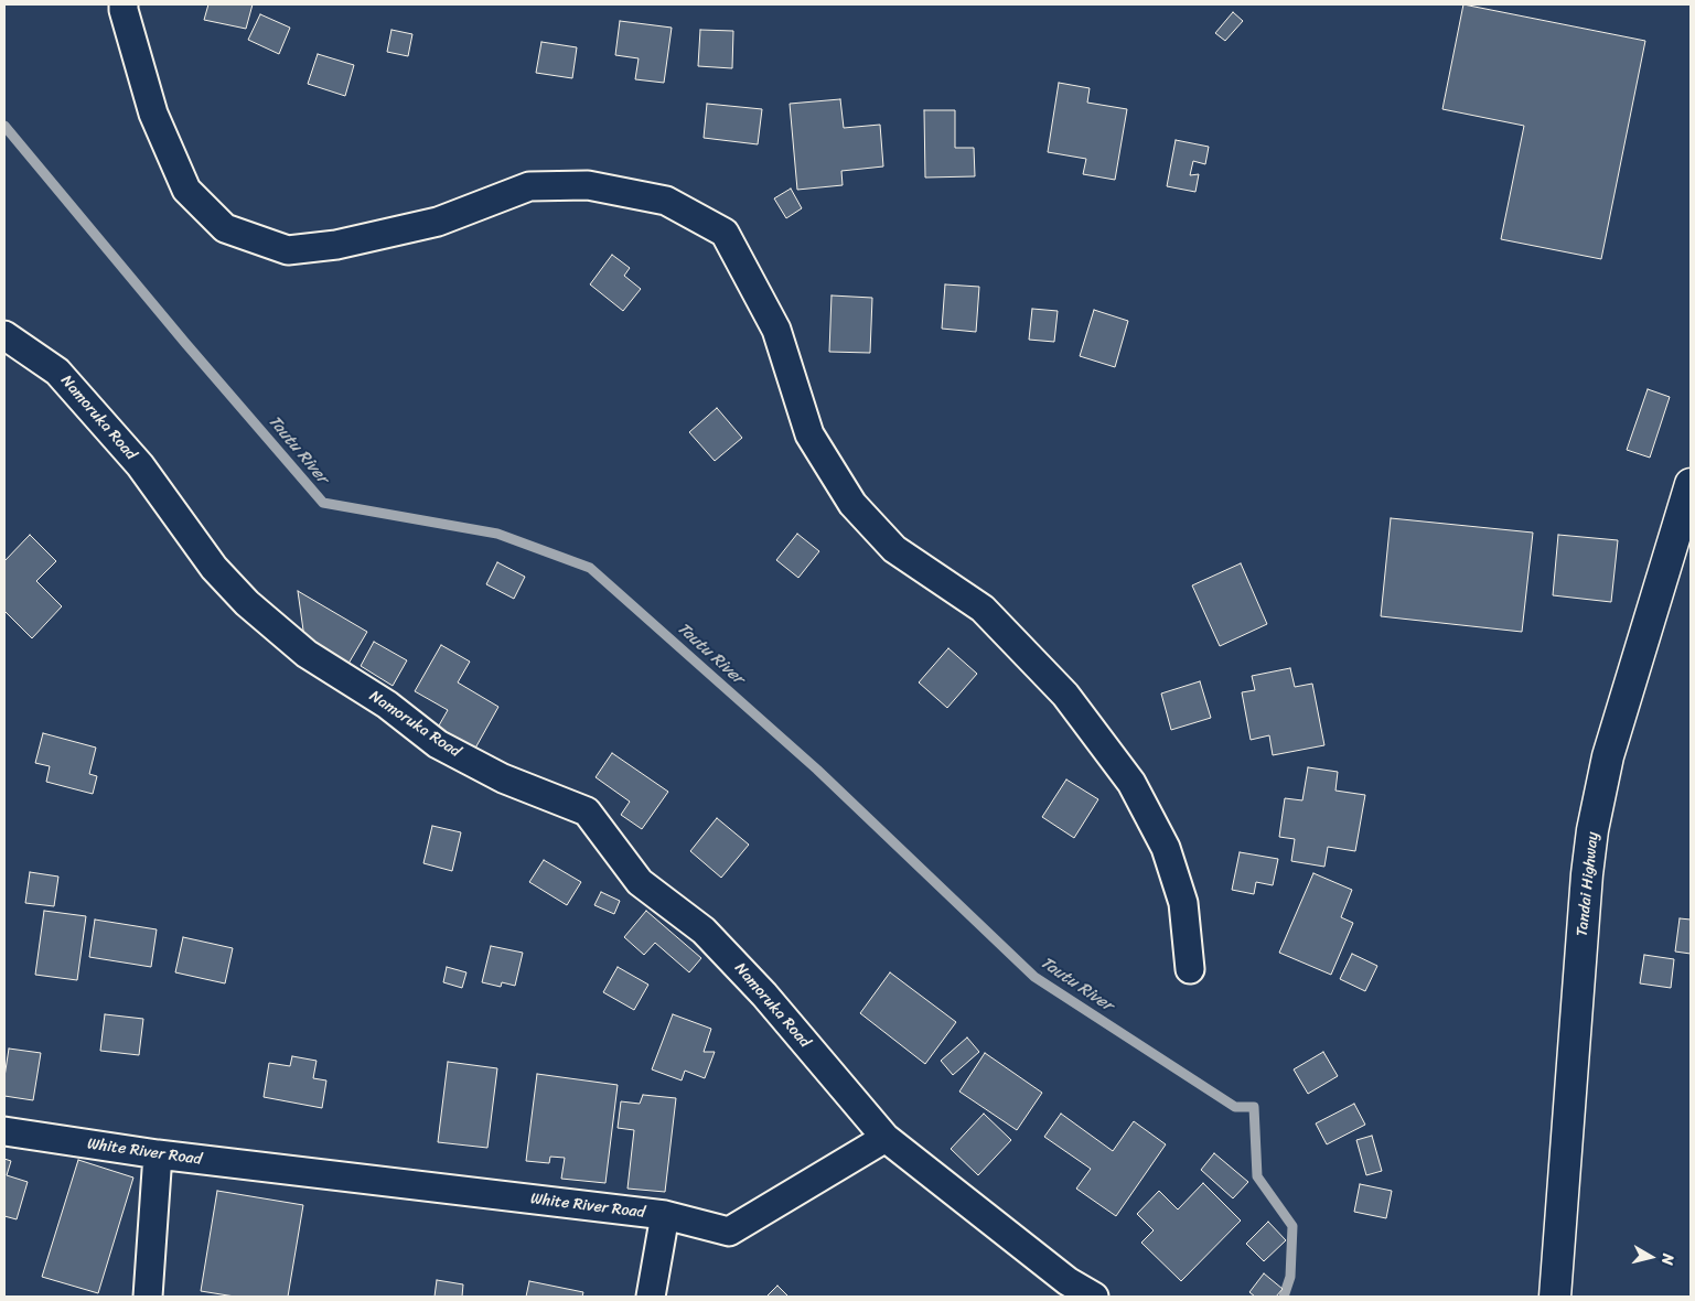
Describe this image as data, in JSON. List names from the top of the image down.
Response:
{
  "streets": {
    "main road": ["Tandai Highway"],
    "street": ["Namoruka Road", "White River Road"]
  },
  "crossings": [
    ["Namoruka Road", "White River Road"]
  ],
  "water": ["Tautu River"],
  "north": "right"
}
